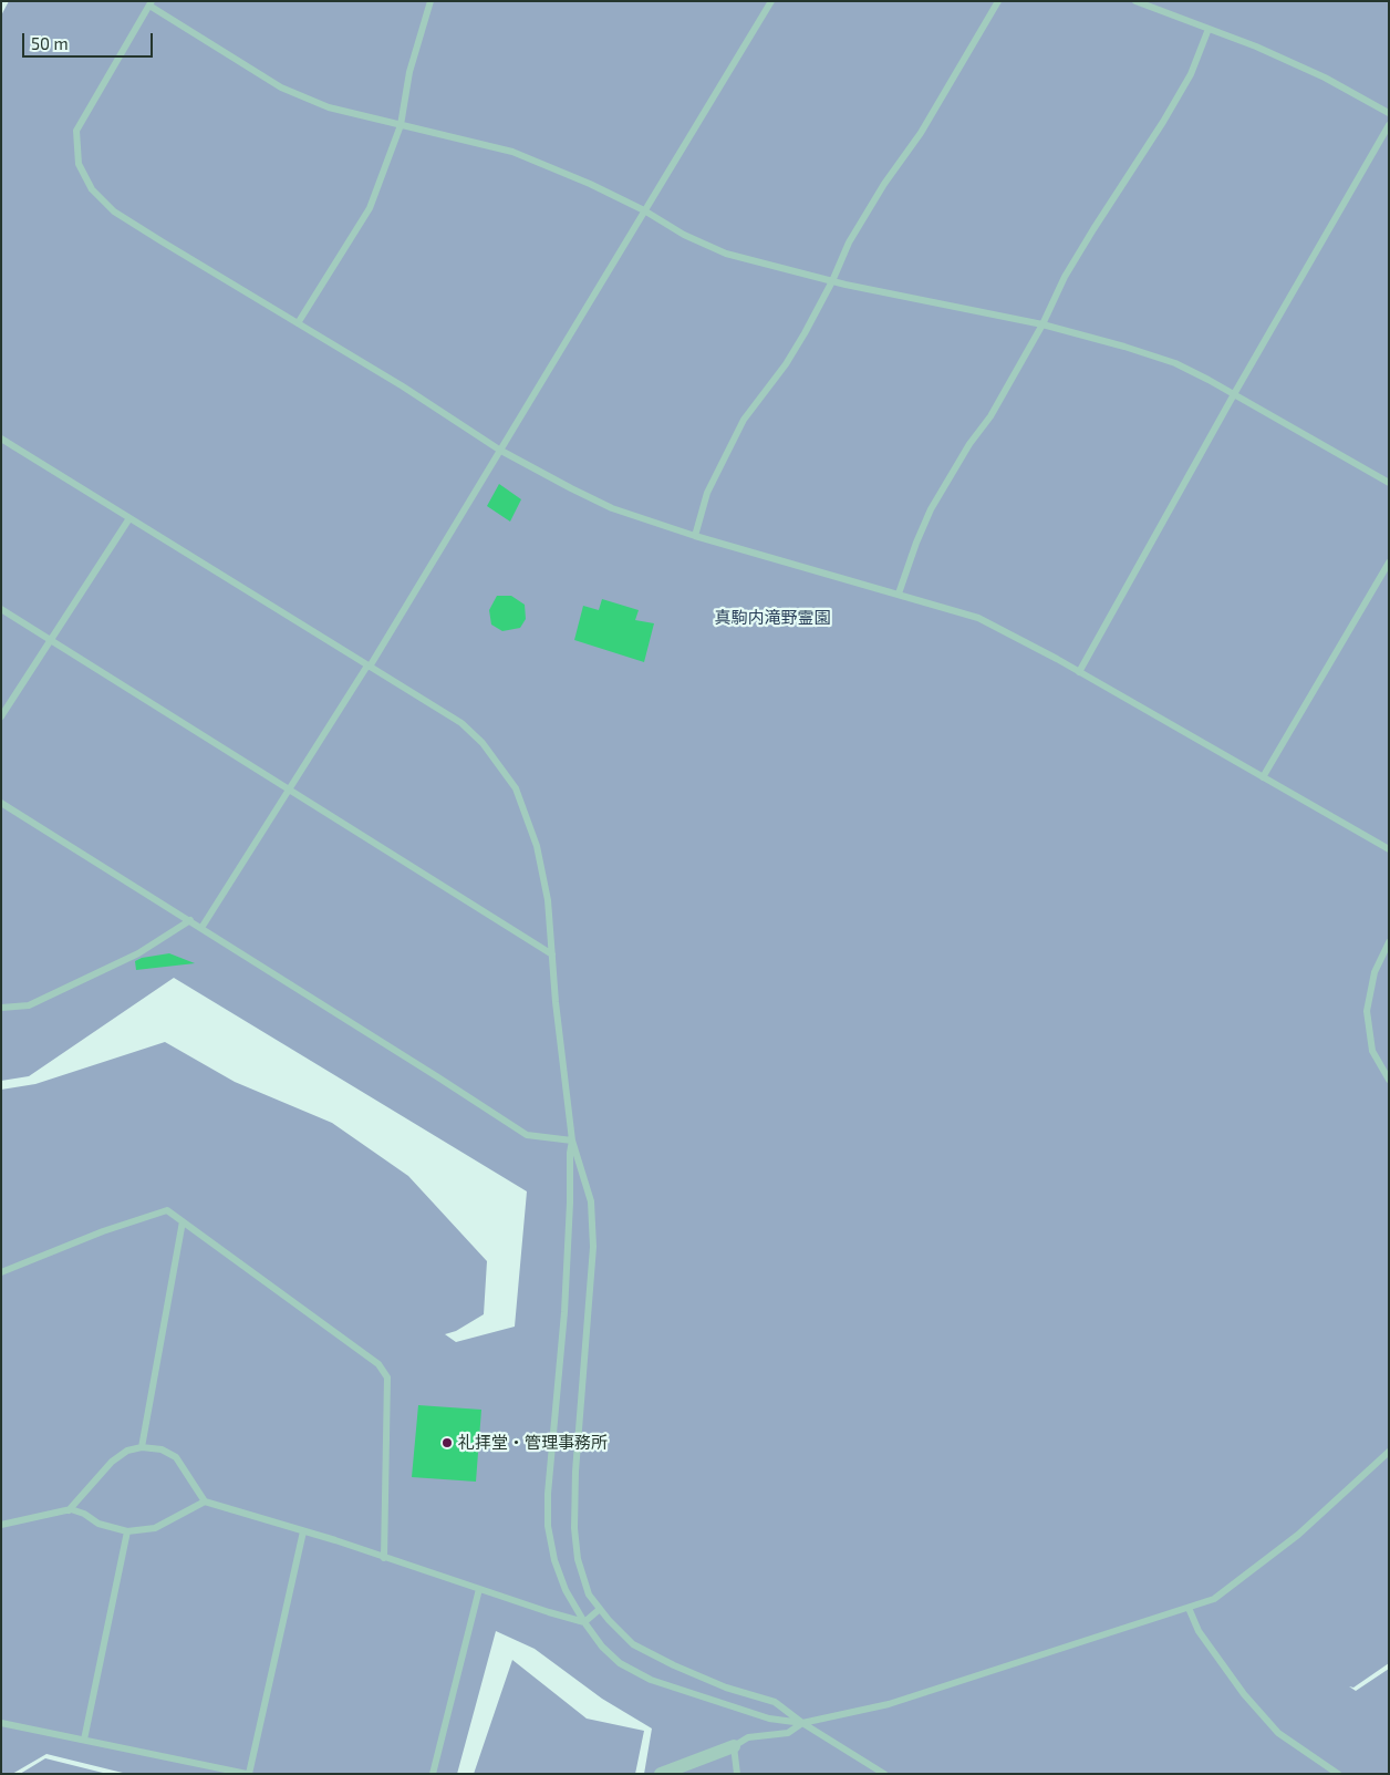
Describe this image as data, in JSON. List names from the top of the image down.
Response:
{
  "parks": ["真駒内滝野霊園"],
  "places": ["礼拝堂・管理事務所"],
  "scale_bar": "50 m"
}
